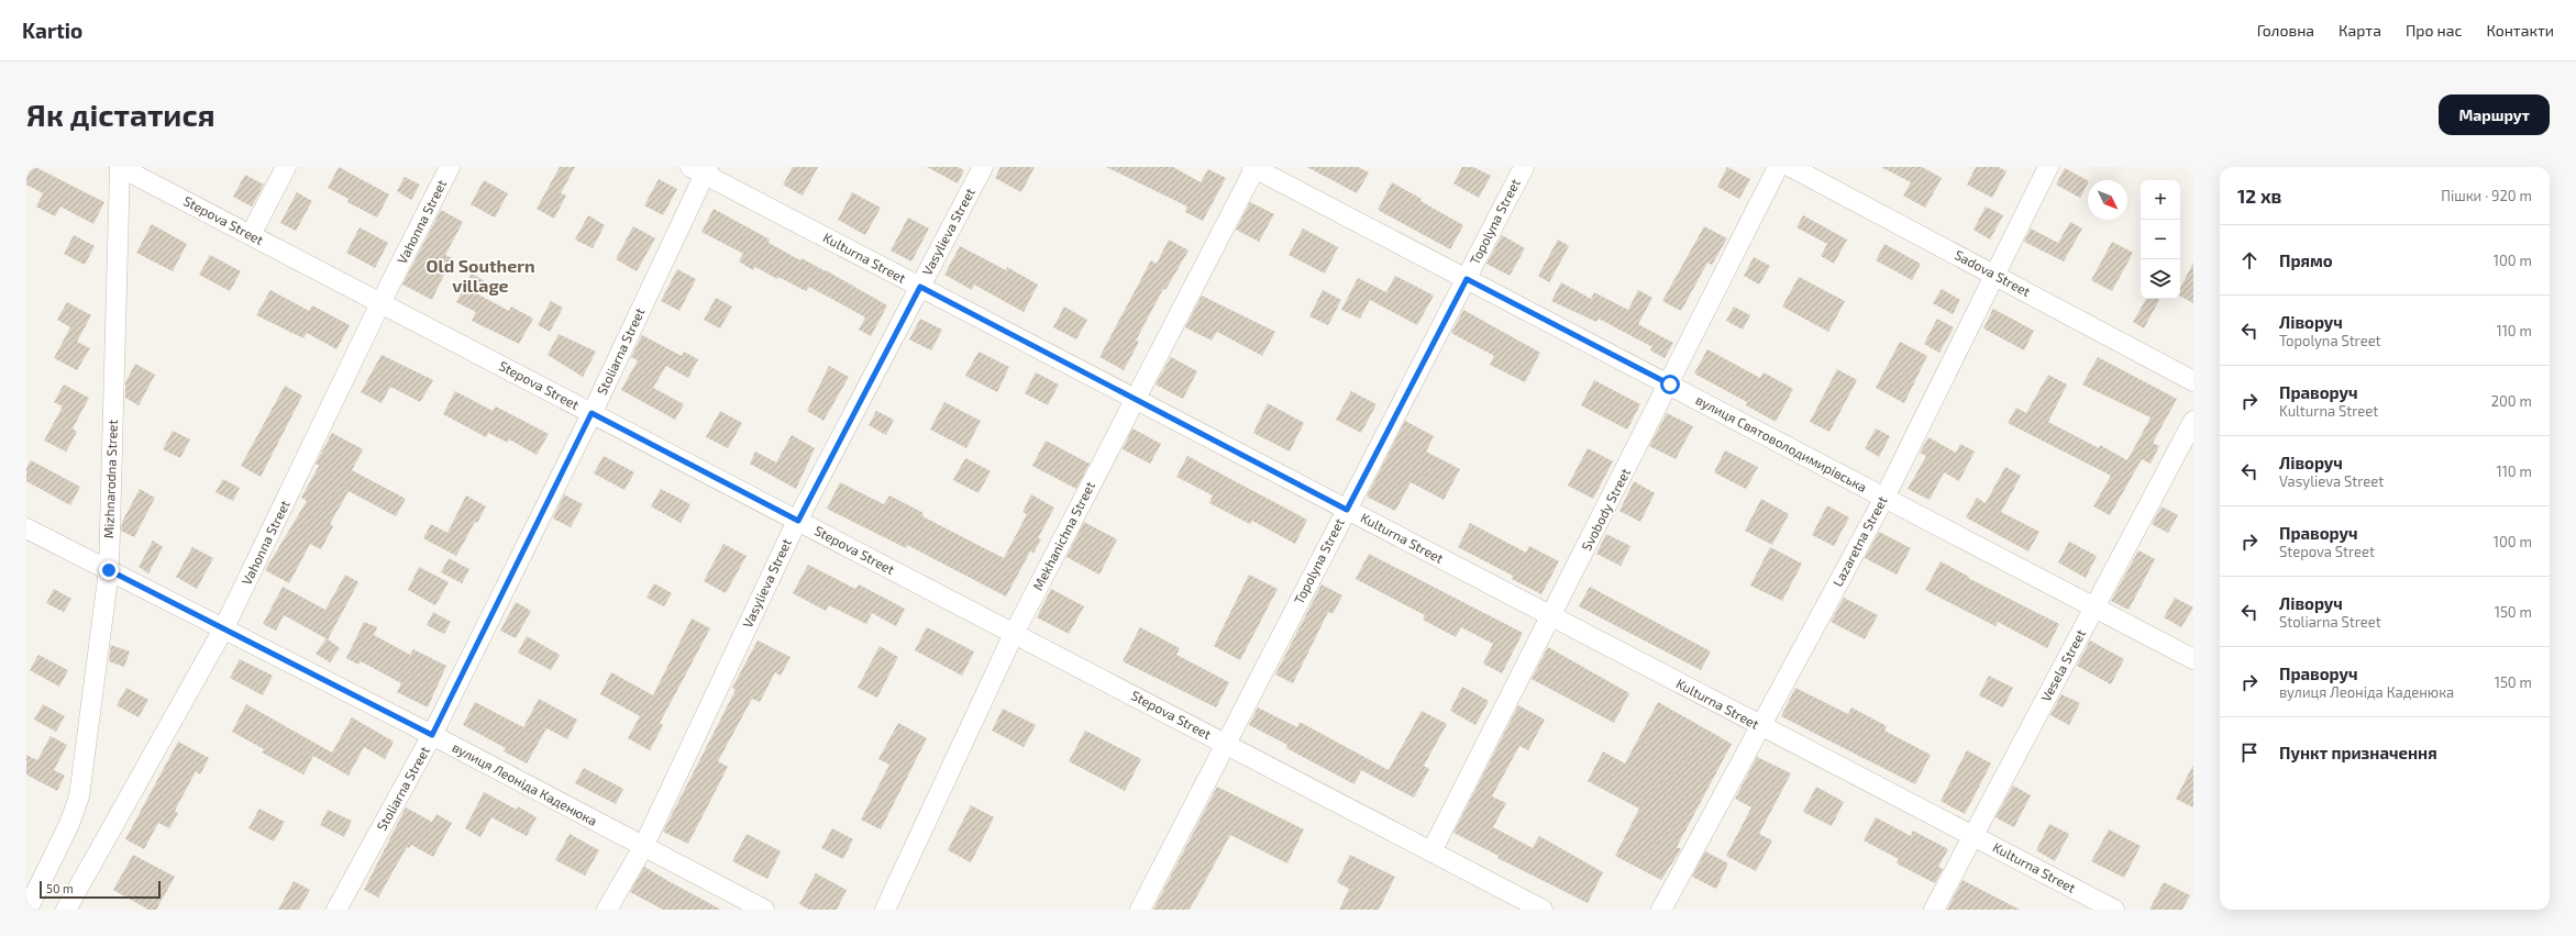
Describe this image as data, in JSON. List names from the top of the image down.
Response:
{
  "streets": {
    "street": [
      "Stepova Street",
      "Vahonna Street",
      "Topolyna Street",
      "Vasylieva Street",
      "Kulturna Street",
      "Sadova Street",
      "Stoliarna Street",
      "вулиця Святоволодимирівська",
      "Mizhnarodna Street",
      "Svobody Street",
      "Mekhanichna Street",
      "Lazaretna Street",
      "Vesela Street",
      "вулиця Леоніда Каденюка"
    ]
  },
  "crossings": [
    ["Stepova Street", "Vahonna Street"],
    ["Stepova Street", "Topolyna Street"],
    ["Stepova Street", "Vasylieva Street"],
    ["Stepova Street", "Stoliarna Street"],
    ["Stepova Street", "Mizhnarodna Street"],
    ["Stepova Street", "Svobody Street"],
    ["Stepova Street", "Mekhanichna Street"],
    ["Vahonna Street", "вулиця Леоніда Каденюка"],
    ["Topolyna Street", "Kulturna Street"],
    ["Topolyna Street", "вулиця Святоволодимирівська"],
    ["Vasylieva Street", "Kulturna Street"],
    ["Vasylieva Street", "вулиця Леоніда Каденюка"],
    ["Kulturna Street", "Stoliarna Street"],
    ["Kulturna Street", "Svobody Street"],
    ["Kulturna Street", "Mekhanichna Street"],
    ["Kulturna Street", "Lazaretna Street"],
    ["Kulturna Street", "Vesela Street"],
    ["Sadova Street", "Lazaretna Street"],
    ["Stoliarna Street", "вулиця Леоніда Каденюка"],
    ["вулиця Святоволодимирівська", "Svobody Street"],
    ["вулиця Святоволодимирівська", "Mekhanichna Street"],
    ["вулиця Святоволодимирівська", "Lazaretna Street"],
    ["вулиця Святоволодимирівська", "Vesela Street"],
    ["Mizhnarodna Street", "вулиця Леоніда Каденюка"]
  ],
  "districts": ["Old Southern village"],
  "scale_bar": "50 m",
  "north": "bottom right",
  "page": {
    "header": "Kartio",
    "nav": [
      "Головна",
      "Карта",
      "Про нас",
      "Контакти"
    ],
    "buttons": "Маршрут",
    "title": "Як дістатися",
    "heading": ["12 хв", "Пішки · 920 m"],
    "map_buttons": ["+", "−"],
    "list": [
      ["Прямо", "100 m"],
      ["Ліворуч", "Topolyna Street", "110 m"],
      ["Праворуч", "Kulturna Street", "200 m"],
      ["Ліворуч", "Vasylieva Street", "110 m"],
      ["Праворуч", "Stepova Street", "100 m"],
      ["Ліворуч", "Stoliarna Street", "150 m"],
      ["Праворуч", "вулиця Леоніда Каденюка", "150 m"],
      "Пункт призначення"
    ],
    "scale": "50 m"
  }
}
